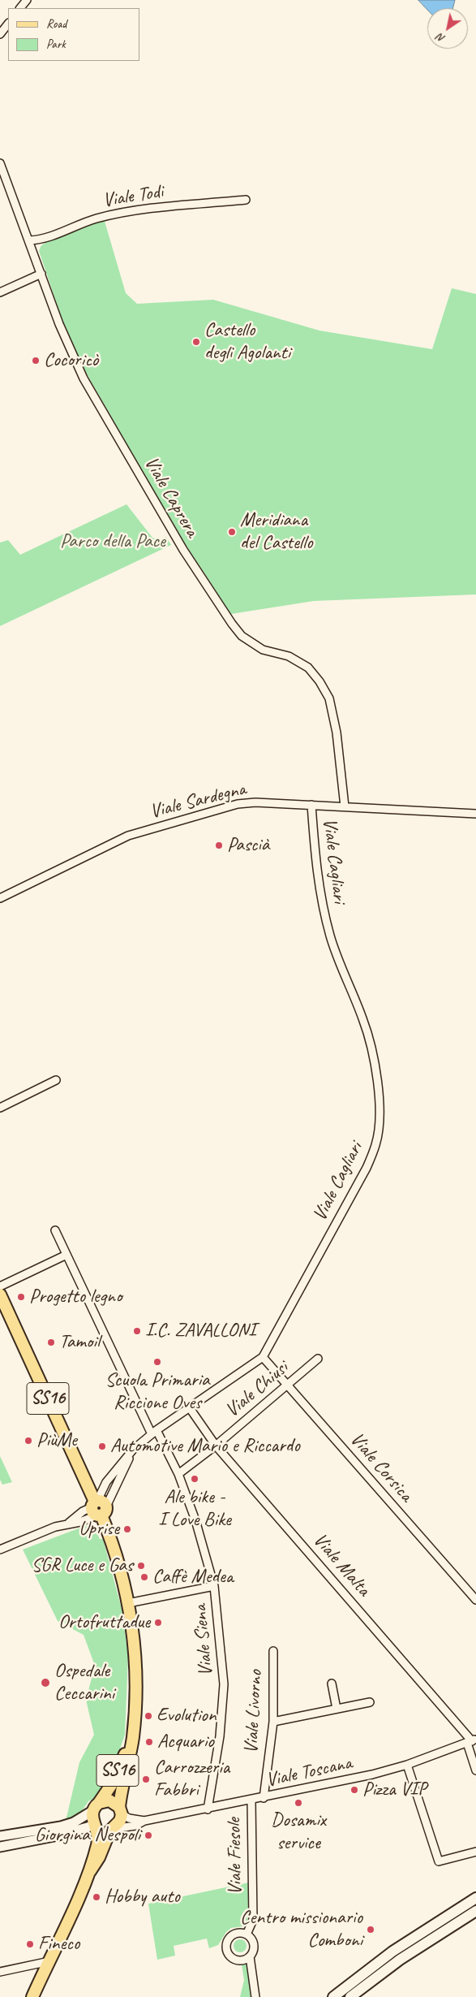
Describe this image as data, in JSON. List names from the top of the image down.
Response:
{
  "streets": {
    "main road": ["SS16"],
    "street": [
      "Viale Todi",
      "Viale Caprera",
      "Viale Sardegna",
      "Viale Cagliari",
      "Viale Chiusi",
      "Viale Corsica",
      "Viale Malta",
      "Viale Siena",
      "Viale Livorno",
      "Viale Toscana",
      "Viale Fiesole"
    ]
  },
  "crossings": [
    ["Viale Todi", "Viale Caprera"],
    ["Viale Caprera", "Viale Sardegna"],
    ["Viale Sardegna", "Viale Cagliari"],
    ["Viale Cagliari", "SS16"],
    ["Viale Cagliari", "Viale Corsica"],
    ["Viale Cagliari", "Viale Malta"],
    ["Viale Cagliari", "Viale Siena"],
    ["Viale Chiusi", "Viale Corsica"],
    ["Viale Chiusi", "Viale Malta"],
    ["Viale Chiusi", "Viale Siena"],
    ["SS16", "Viale Toscana"],
    ["Viale Malta", "Viale Toscana"],
    ["Viale Siena", "Viale Toscana"],
    ["Viale Livorno", "Viale Toscana"],
    ["Viale Toscana", "Viale Fiesole"]
  ],
  "parks": ["Parco della Pace"],
  "places": [
    "Castello degli Agolanti",
    "Cocoricò",
    "Meridiana del Castello",
    "Pascià",
    "Progetto legno",
    "I.C. ZAVALLONI",
    "Tamoil",
    "Scuola Primaria Riccione Oves",
    "PiùMe",
    "Automotive Mario e Riccardo",
    "Ale bike - I Love Bike",
    "Uprise",
    "SGR Luce e Gas",
    "Caffè Medea",
    "Ortofruttadue",
    "Ospedale Ceccarini",
    "Evolution",
    "Acquario",
    "Carrozzeria Fabbri",
    "Pizza VIP",
    "Dosamix service",
    "Giorgina Nespoli",
    "Hobby auto",
    "Centro missionario Comboni",
    "Fineco"
  ],
  "legend": ["Road", "Park"],
  "north": "bottom left"
}
